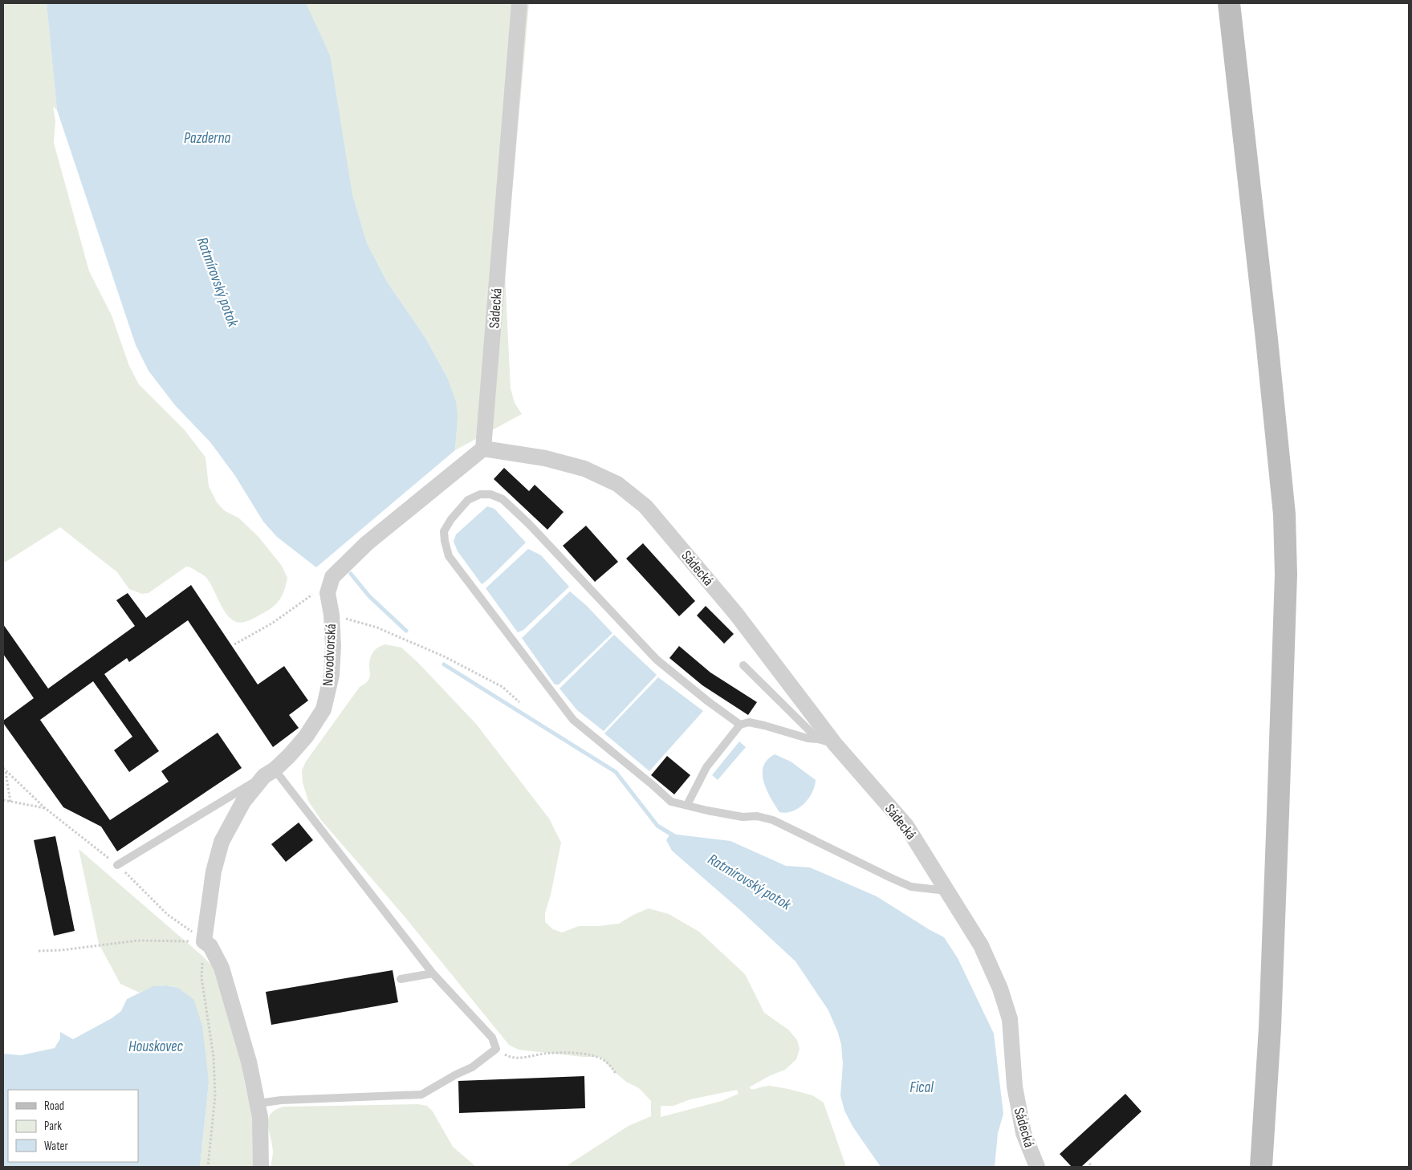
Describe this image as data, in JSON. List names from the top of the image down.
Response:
{
  "streets": {
    "street": ["Sádecká", "Novodvorská"]
  },
  "water": [
    "Pazderna",
    "Ratmírovský potok",
    "Houskovec",
    "Fical"
  ],
  "legend": ["Road", "Park", "Water"]
}
